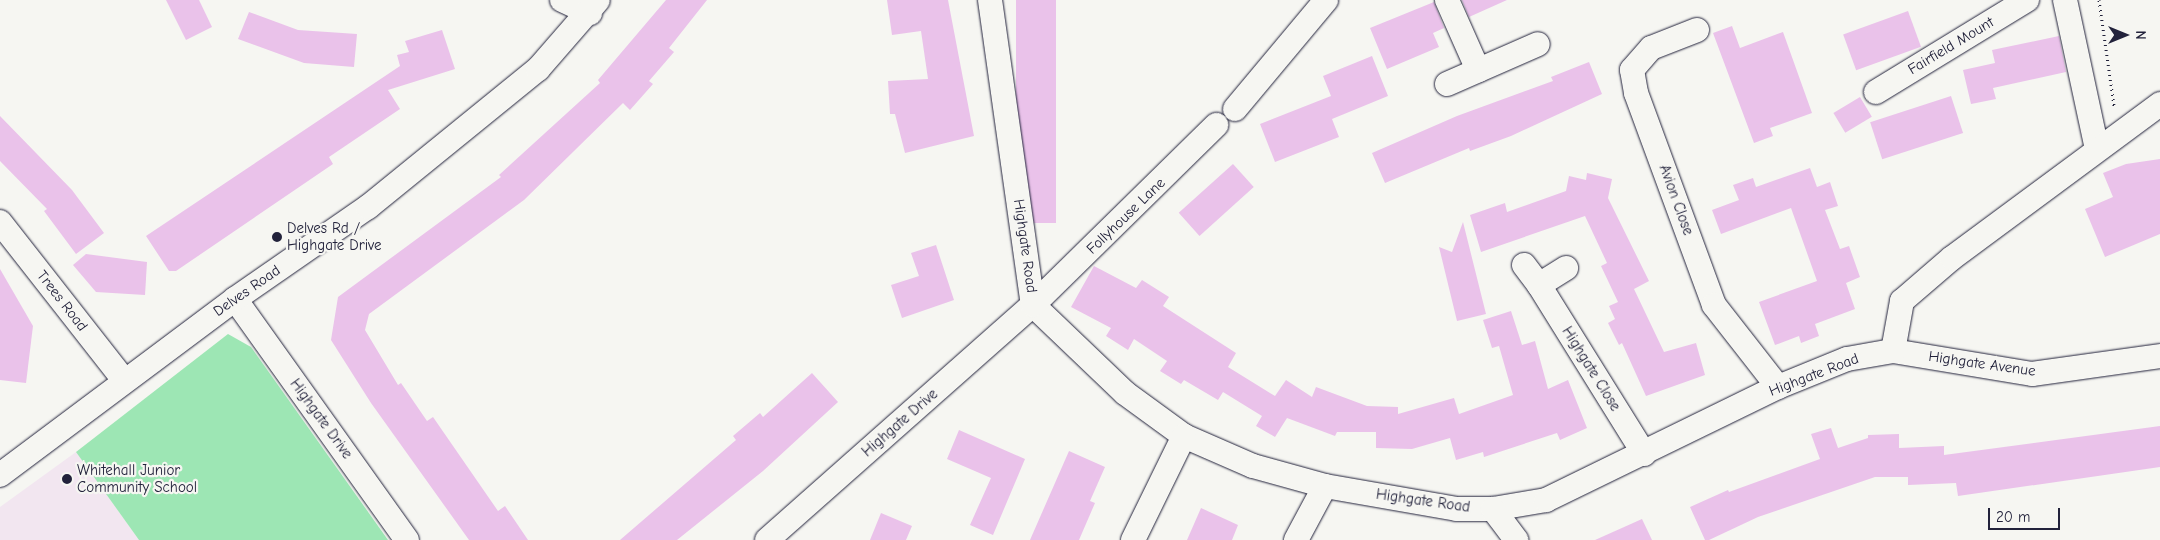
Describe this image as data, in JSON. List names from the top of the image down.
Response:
{
  "streets": {
    "street": [
      "Fairfield Mount",
      "Avion Close",
      "Follyhouse Lane",
      "Highgate Road",
      "Delves Road",
      "Trees Road",
      "Highgate Avenue",
      "Highgate Close",
      "Highgate Drive"
    ]
  },
  "crossings": [
    ["Avion Close", "Highgate Road"],
    ["Follyhouse Lane", "Highgate Road"],
    ["Follyhouse Lane", "Highgate Drive"],
    ["Highgate Road", "Highgate Avenue"],
    ["Highgate Road", "Highgate Close"],
    ["Highgate Road", "Highgate Drive"],
    ["Delves Road", "Trees Road"],
    ["Delves Road", "Highgate Drive"]
  ],
  "places": ["Delves Rd / Highgate Drive", "Whitehall Junior Community School"],
  "scale_bar": "20 m",
  "north": "right"
}
